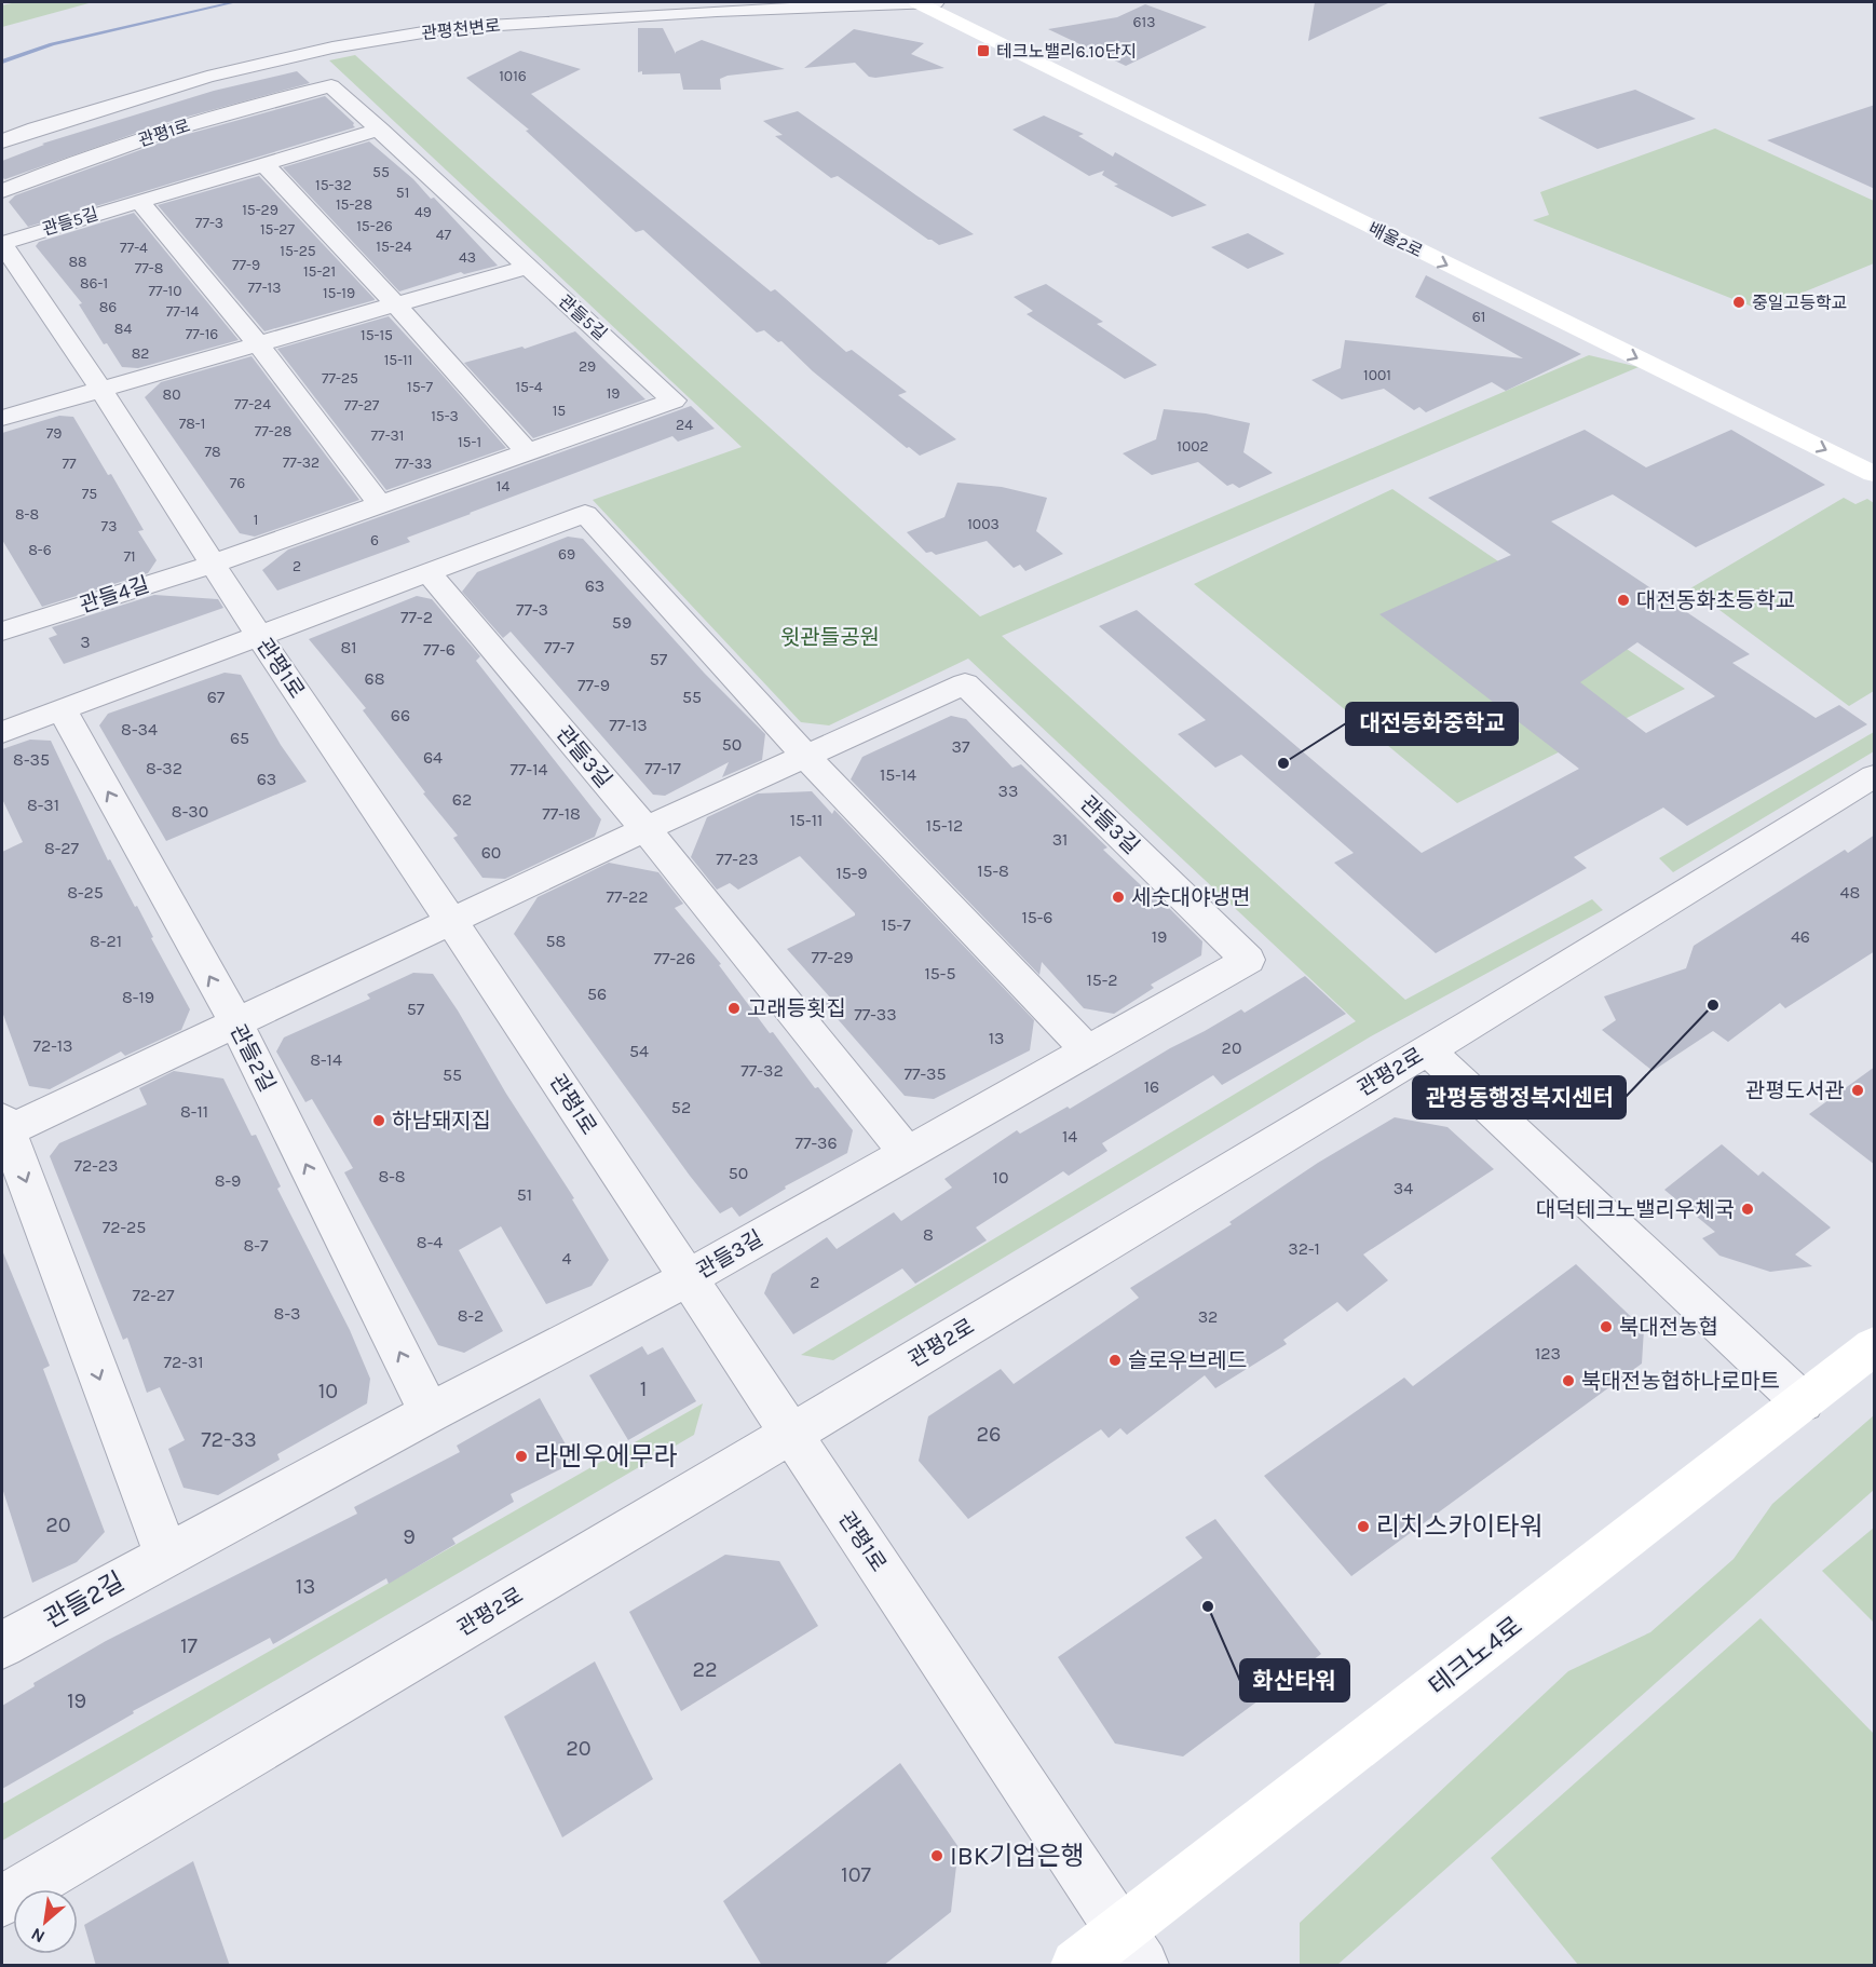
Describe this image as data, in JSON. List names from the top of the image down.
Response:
{
  "streets": {
    "main road": ["배울2로", "테크노4로"],
    "street": [
      "관평천변로",
      "관평1로",
      "관들5길",
      "관들4길",
      "관들3길",
      "관들2길",
      "관평2로"
    ]
  },
  "crossings": [
    ["관평천변로", "배울2로"],
    ["관평1로", "관들5길"],
    ["관평1로", "관들4길"],
    ["관평1로", "관들3길"],
    ["관평1로", "관들2길"],
    ["관평1로", "관평2로"],
    ["관평1로", "테크노4로"],
    ["관들5길", "관들4길"],
    ["관들3길", "관들2길"]
  ],
  "parks": ["윗관들공원"],
  "places": {
    "transit": ["테크노밸리6.10단지"],
    "other": [
      "중일고등학교",
      "대전동화초등학교",
      "대전동화중학교",
      "세숫대야냉면",
      "관평동행정복지센터",
      "고래등횟집",
      "관평도서관",
      "하남돼지집",
      "대덕테크노밸리우체국",
      "북대전농협",
      "슬로우브레드",
      "북대전농협하나로마트",
      "라멘우에무라",
      "리치스카이타워",
      "화산타워",
      "IBK기업은행"
    ]
  },
  "house_numbers": [
    "613",
    "1016",
    "55",
    "15-32",
    "51",
    "15-28",
    "15-29",
    "49",
    "77-3",
    "15-26",
    "15-27",
    "47",
    "15-24",
    "77-4",
    "15-25",
    "43",
    "88",
    "77-9",
    "77-8",
    "15-21",
    "86-1",
    "77-13",
    "77-10",
    "15-19",
    "86",
    "77-14",
    "61",
    "84",
    "77-16",
    "15-15",
    "82",
    "15-11",
    "29",
    "1001",
    "77-25",
    "15-7",
    "15-4",
    "19",
    "80",
    "77-24",
    "77-27",
    "15",
    "15-3",
    "78-1",
    "24",
    "77-28",
    "79",
    "77-31",
    "15-1",
    "1002",
    "78",
    "77-32",
    "77",
    "77-33",
    "76",
    "14",
    "75",
    "8-8",
    "1",
    "1003",
    "73",
    "6",
    "8-6",
    "69",
    "71",
    "2",
    "63",
    "77-3",
    "77-2",
    "59",
    "3",
    "81",
    "77-7",
    "77-6",
    "57",
    "68",
    "77-9",
    "67",
    "55",
    "66",
    "77-13",
    "8-34",
    "65",
    "50",
    "37",
    "64",
    "8-35",
    "8-32",
    "77-17",
    "77-14",
    "15-14",
    "63",
    "33",
    "62",
    "8-31",
    "8-30",
    "77-18",
    "15-11",
    "15-12",
    "31",
    "8-27",
    "60",
    "77-23",
    "15-8",
    "15-9",
    "8-25",
    "48",
    "77-22",
    "15-6",
    "15-7",
    "19",
    "46",
    "8-21",
    "58",
    "77-29",
    "77-26",
    "15-5",
    "15-2",
    "56",
    "8-19",
    "57",
    "77-33",
    "13",
    "72-13",
    "20",
    "54",
    "8-14",
    "77-32",
    "77-35",
    "55",
    "16",
    "52",
    "8-11",
    "14",
    "77-36",
    "72-23",
    "50",
    "8-8",
    "10",
    "8-9",
    "34",
    "51",
    "72-25",
    "8",
    "8-4",
    "8-7",
    "32-1",
    "4",
    "2",
    "72-27",
    "8-3",
    "8-2",
    "32",
    "123",
    "72-31",
    "1",
    "10",
    "26",
    "72-33",
    "20",
    "9",
    "13",
    "17",
    "22",
    "19",
    "20",
    "107"
  ],
  "north": "bottom left"
}
